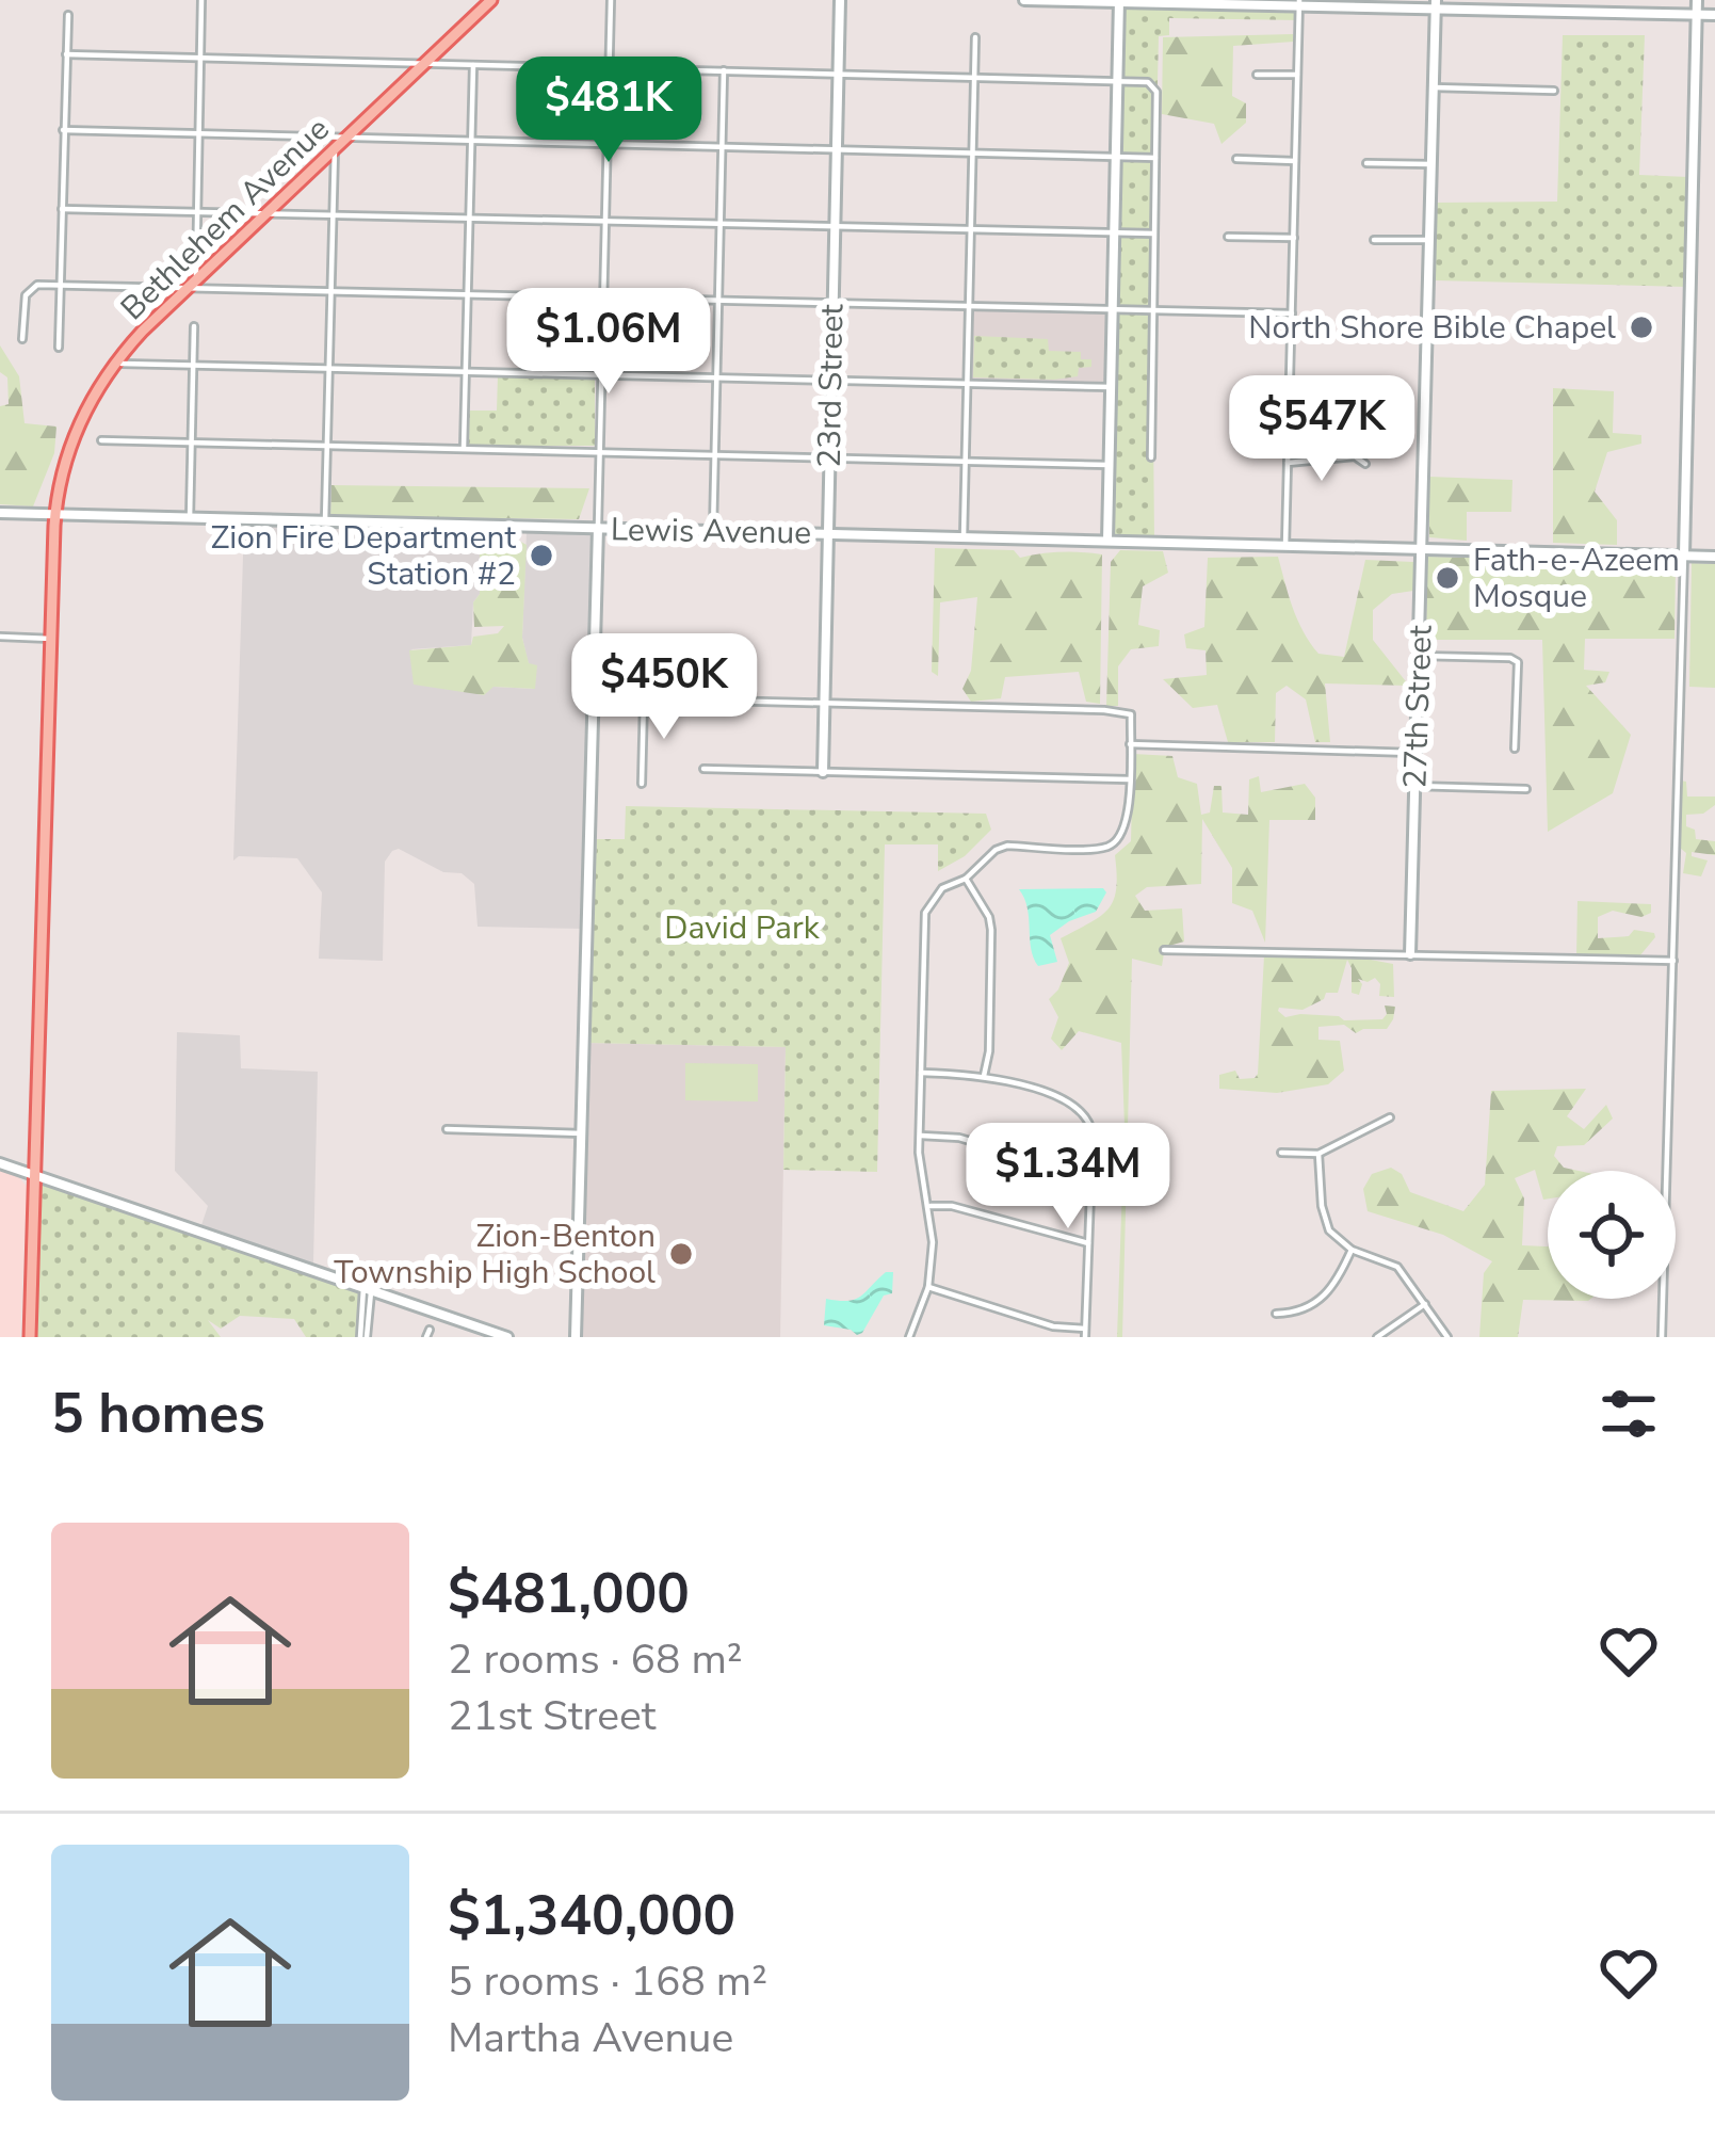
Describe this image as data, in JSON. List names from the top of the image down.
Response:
{
  "streets": {
    "main road": ["Bethlehem Avenue"],
    "street": ["23rd Street", "Lewis Avenue", "27th Street"]
  },
  "crossings": [
    ["Bethlehem Avenue", "Lewis Avenue"],
    ["23rd Street", "Lewis Avenue"],
    ["Lewis Avenue", "27th Street"]
  ],
  "parks": ["David Park"],
  "places": [
    "North Shore Bible Chapel",
    "Zion Fire Department Station #2",
    "Fath-e-Azeem Mosque",
    "Zion-Benton Township High School"
  ],
  "page": {
    "price": [
      "$481K",
      "$1.06M",
      "$547K",
      "$450K",
      "$1.34M"
    ],
    "heading": "5 homes",
    "list": [
      {
        "name": "$481,000",
        "note": "2 rooms · 68 m² · 21st Street"
      },
      {
        "name": "$1,340,000",
        "note": "5 rooms · 168 m² · Martha Avenue"
      }
    ]
  }
}
